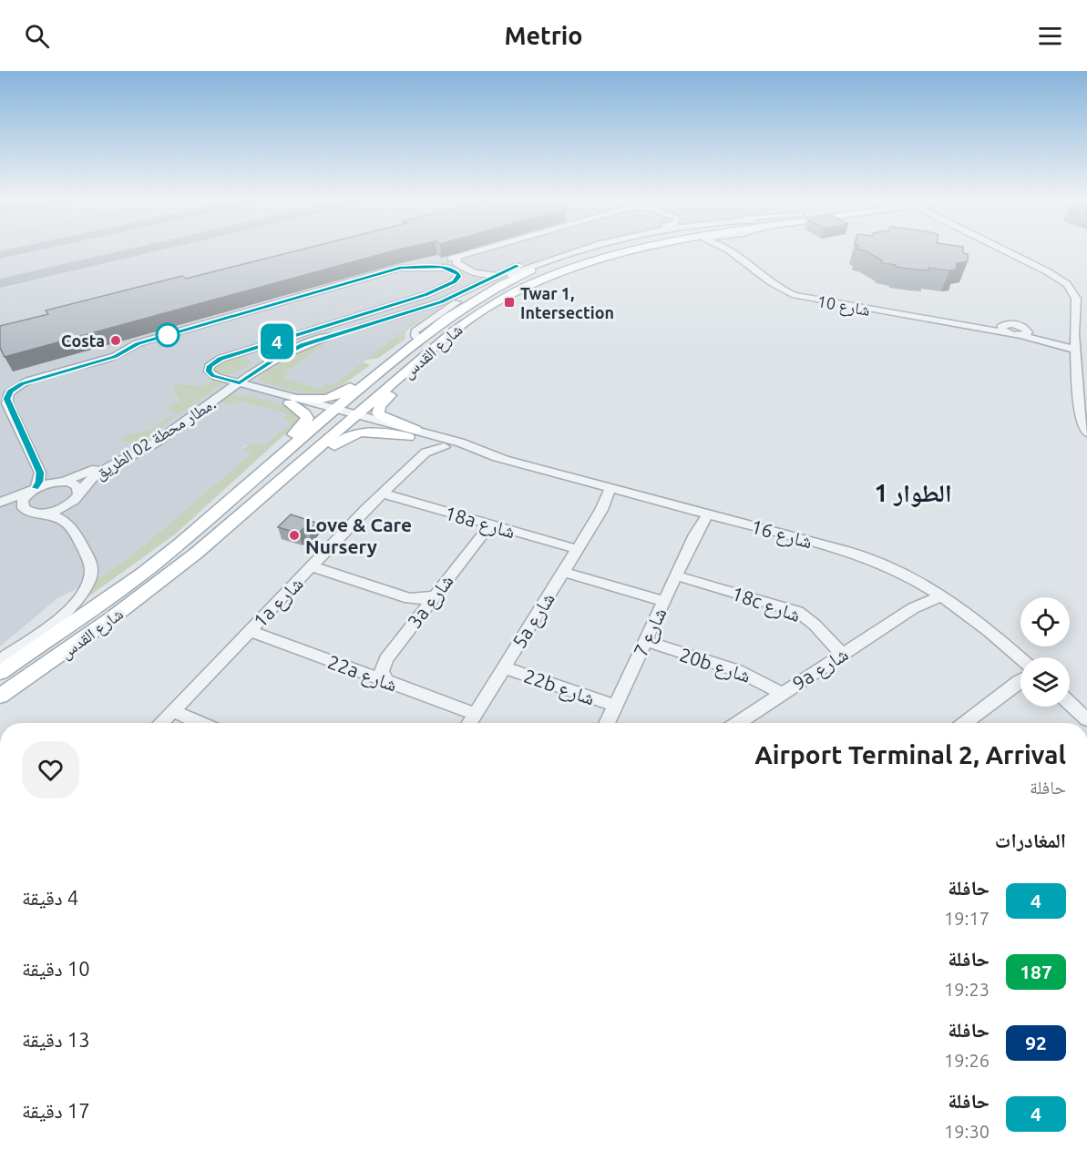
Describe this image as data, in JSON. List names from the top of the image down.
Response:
{
  "streets": {
    "main road": ["شارع القدس"],
    "street": [
      "شارع 10",
      "مطار محطة 02 الطريق.",
      "18a شارع",
      "شارع 16",
      "3a شارع",
      "1a شارع",
      "18c شارع",
      "5a شارع",
      "شارع 7",
      "20b شارع",
      "9a شارع",
      "22a شارع",
      "22b شارع"
    ]
  },
  "crossings": [
    ["شارع القدس", "مطار محطة 02 الطريق."],
    ["شارع القدس", "شارع 16"],
    ["مطار محطة 02 الطريق.", "شارع 16"],
    ["18a شارع", "3a شارع"],
    ["18a شارع", "1a شارع"],
    ["18a شارع", "5a شارع"],
    ["شارع 16", "1a شارع"],
    ["شارع 16", "5a شارع"],
    ["شارع 16", "شارع 7"],
    ["شارع 16", "9a شارع"],
    ["3a شارع", "22a شارع"],
    ["1a شارع", "22a شارع"],
    ["18c شارع", "شارع 7"],
    ["18c شارع", "9a شارع"],
    ["5a شارع", "22a شارع"],
    ["5a شارع", "22b شارع"],
    ["شارع 7", "20b شارع"],
    ["شارع 7", "22b شارع"],
    ["20b شارع", "9a شارع"]
  ],
  "districts": ["الطوار 1"],
  "places": {
    "transit": ["Twar 1, Intersection"],
    "other": ["Costa", "Love & Care Nursery"]
  },
  "lines": ["bus line 4"],
  "page": {
    "header": "Metrio",
    "on_map": "4",
    "heading": [
      ["Airport Terminal 2, Arrival", "حافلة"],
      "المغادرات"
    ],
    "list": [
      {
        "mark": "4",
        "name": "حافلة",
        "note": "19:17",
        "value": "4 دقيقة"
      },
      {
        "mark": "187",
        "name": "حافلة",
        "note": "19:23",
        "value": "10 دقيقة"
      },
      {
        "mark": "92",
        "name": "حافلة",
        "note": "19:26",
        "value": "13 دقيقة"
      },
      {
        "mark": "4",
        "name": "حافلة",
        "note": "19:30",
        "value": "17 دقيقة"
      }
    ]
  }
}
